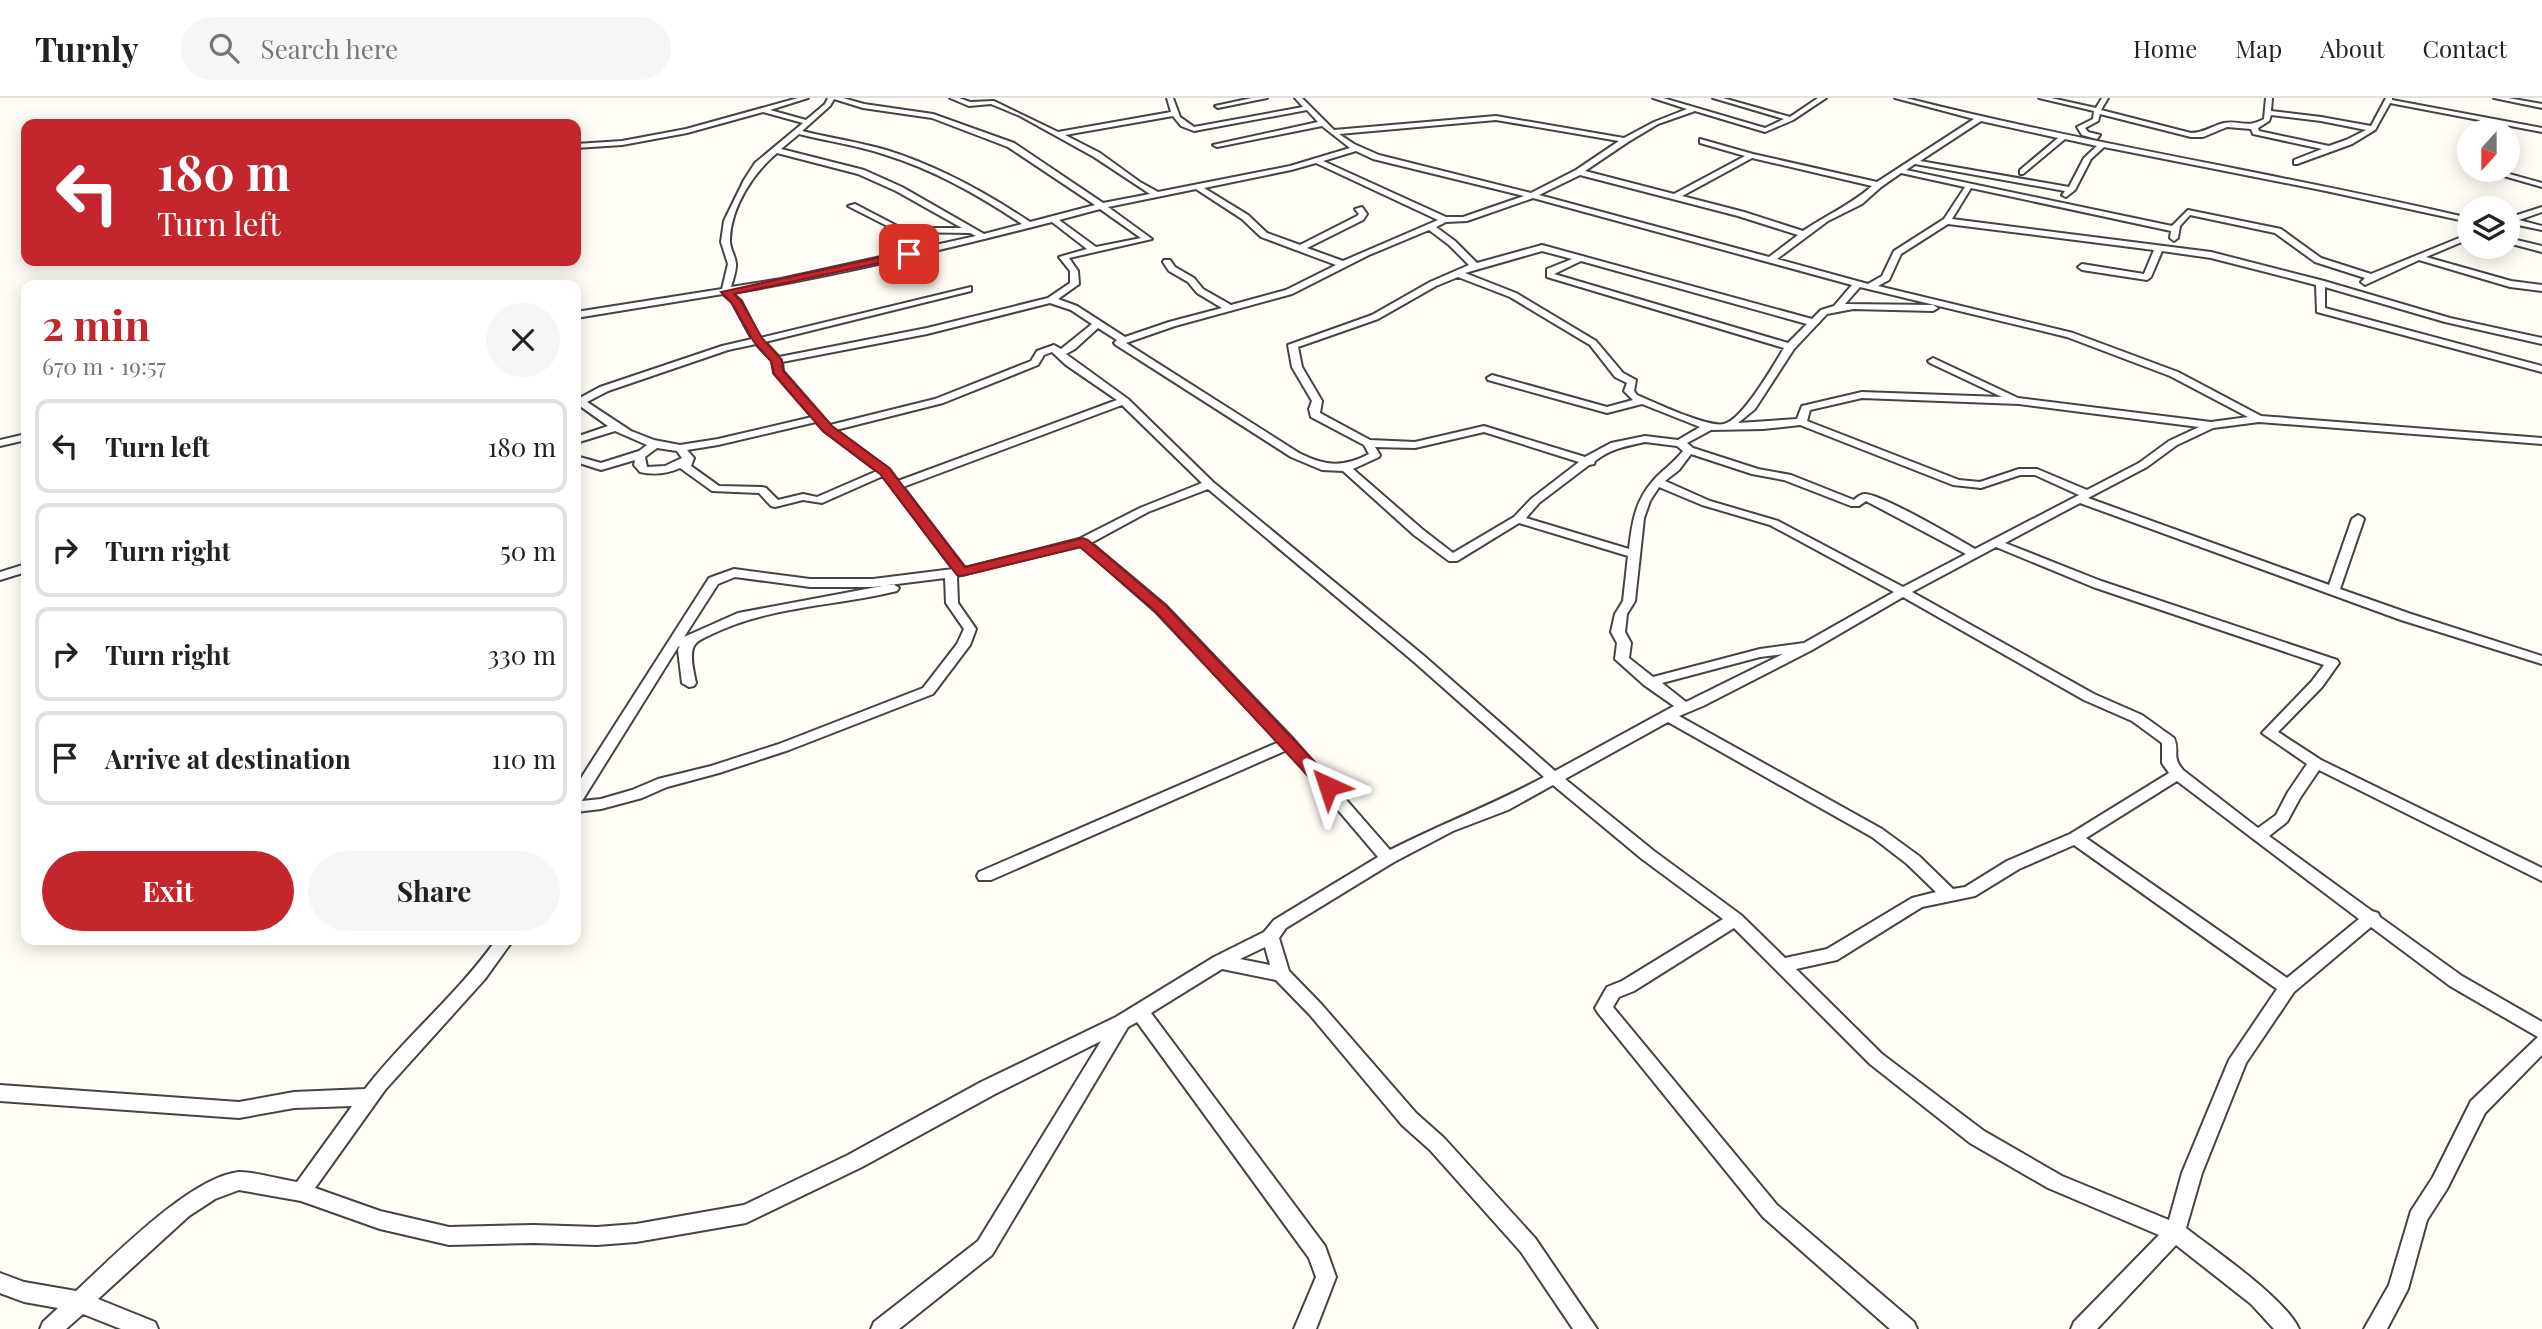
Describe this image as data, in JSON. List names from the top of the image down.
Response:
{
  "north": "bottom",
  "page": {
    "header": "Turnly",
    "search": "Search here",
    "nav": [
      "Home",
      "Map",
      "About",
      "Contact"
    ],
    "turn": ["180 m", "Turn left"],
    "heading": ["2 min", "670 m · 19:57"],
    "list": [
      {
        "name": "Turn left",
        "value": "180 m"
      },
      {
        "name": "Turn right",
        "value": "50 m"
      },
      {
        "name": "Turn right",
        "value": "330 m"
      },
      {
        "name": "Arrive at destination",
        "value": "110 m"
      }
    ],
    "buttons": ["Exit", "Share"]
  }
}
